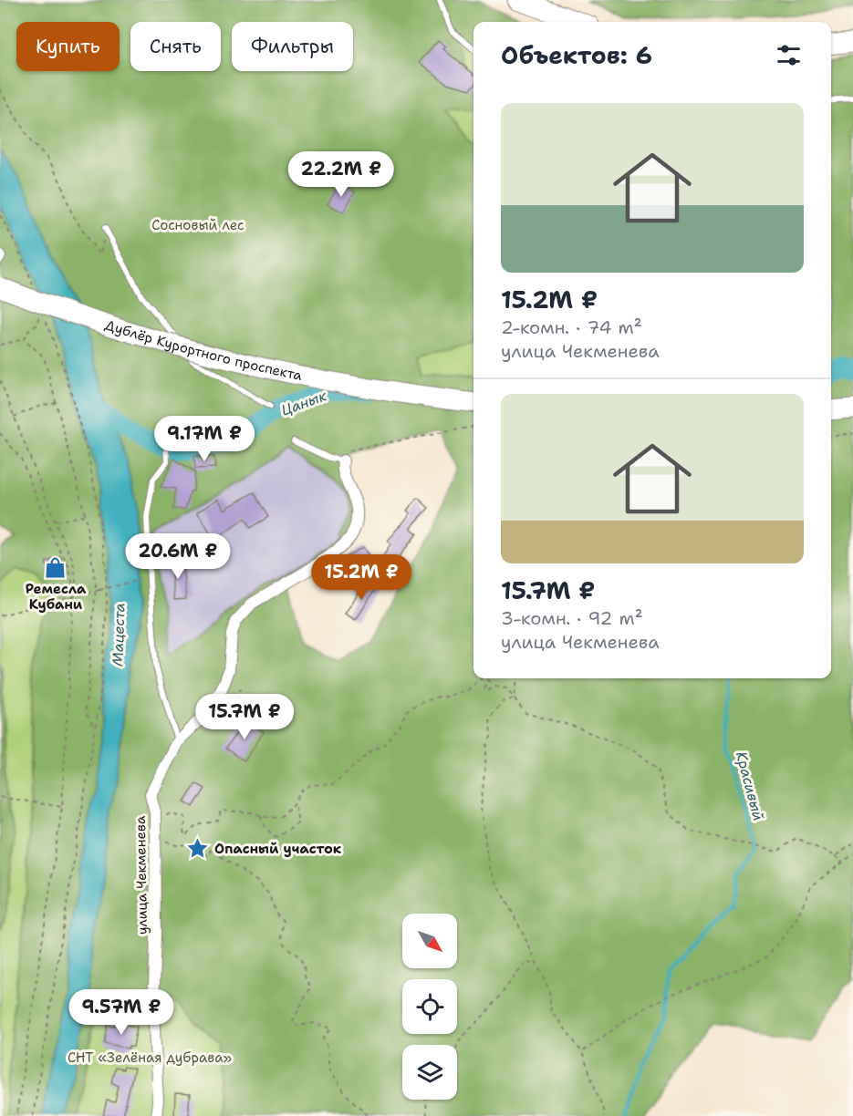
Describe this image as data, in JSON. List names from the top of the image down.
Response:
{
  "streets": {
    "highway": ["Дублёр Курортного проспекта"],
    "street": ["улица Чекменева"]
  },
  "water": ["Цанык", "Мацеста", "Красивый"],
  "parks": ["Сосновый лес", "СНТ «Зелёная дубрава»"],
  "places": {
    "shop": ["Ремесла Кубани"],
    "place": ["Опасный участок"]
  },
  "north": "bottom right",
  "page": {
    "chip": ["Купить", "Снять", "Фильтры"],
    "heading": "Объектов: 6",
    "list": [
      {
        "name": "15.2M ₽",
        "note": "2-комн. · 74 m² · улица Чекменева"
      },
      {
        "name": "15.7M ₽",
        "note": "3-комн. · 92 m² · улица Чекменева"
      }
    ],
    "price": [
      "22.2M ₽",
      "9.17M ₽",
      "20.6M ₽",
      "15.2M ₽",
      "15.7M ₽",
      "9.57M ₽"
    ]
  }
}
